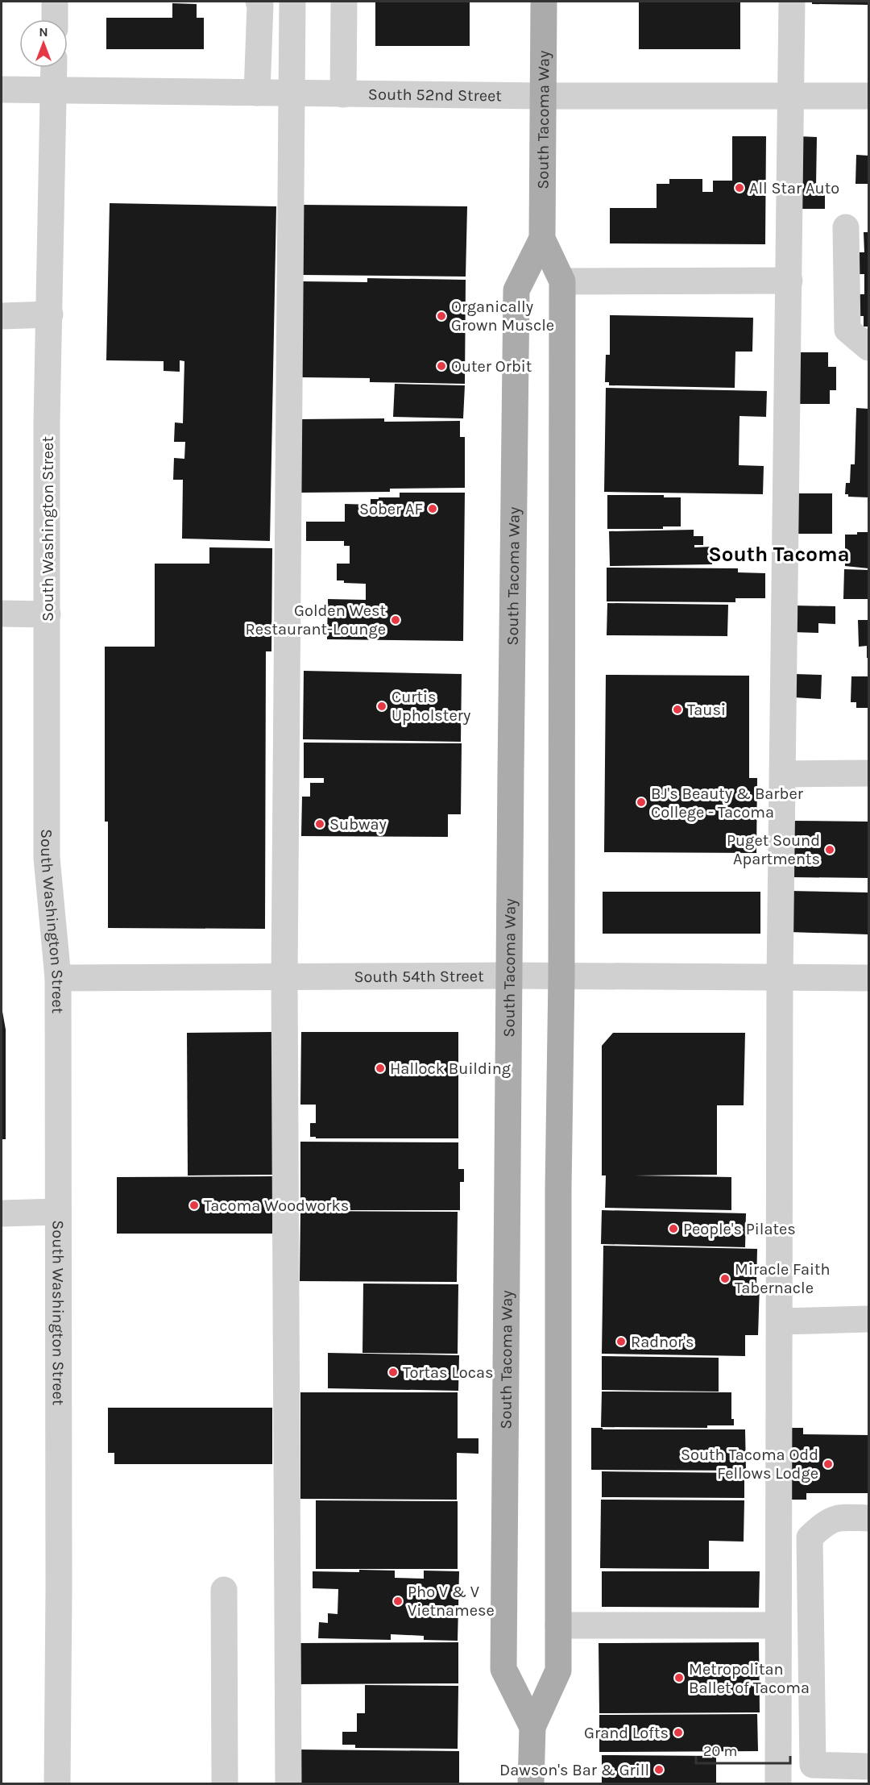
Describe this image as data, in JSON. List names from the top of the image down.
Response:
{
  "streets": {
    "main road": ["South Tacoma Way"],
    "street": ["South 52nd Street", "South Washington Street", "South 54th Street"]
  },
  "crossings": [
    ["South 52nd Street", "South Tacoma Way"],
    ["South 52nd Street", "South Washington Street"],
    ["South Tacoma Way", "South 54th Street"],
    ["South Washington Street", "South 54th Street"]
  ],
  "districts": ["South Tacoma"],
  "places": [
    "All Star Auto",
    "Organically Grown Muscle",
    "Outer Orbit",
    "Sober AF",
    "Golden West Restaurant-Lounge",
    "Curtis Upholstery",
    "Tausi",
    "BJ's Beauty & Barber College - Tacoma",
    "Subway",
    "Puget Sound Apartments",
    "Hallock Building",
    "Tacoma Woodworks",
    "People's Pilates",
    "Miracle Faith Tabernacle",
    "Radnor's",
    "Tortas Locas",
    "South Tacoma Odd Fellows Lodge",
    "Pho V & V Vietnamese",
    "Metropolitan Ballet of Tacoma",
    "Grand Lofts",
    "Dawson's Bar & Grill"
  ],
  "scale_bar": "20 m",
  "north": "top"
}
